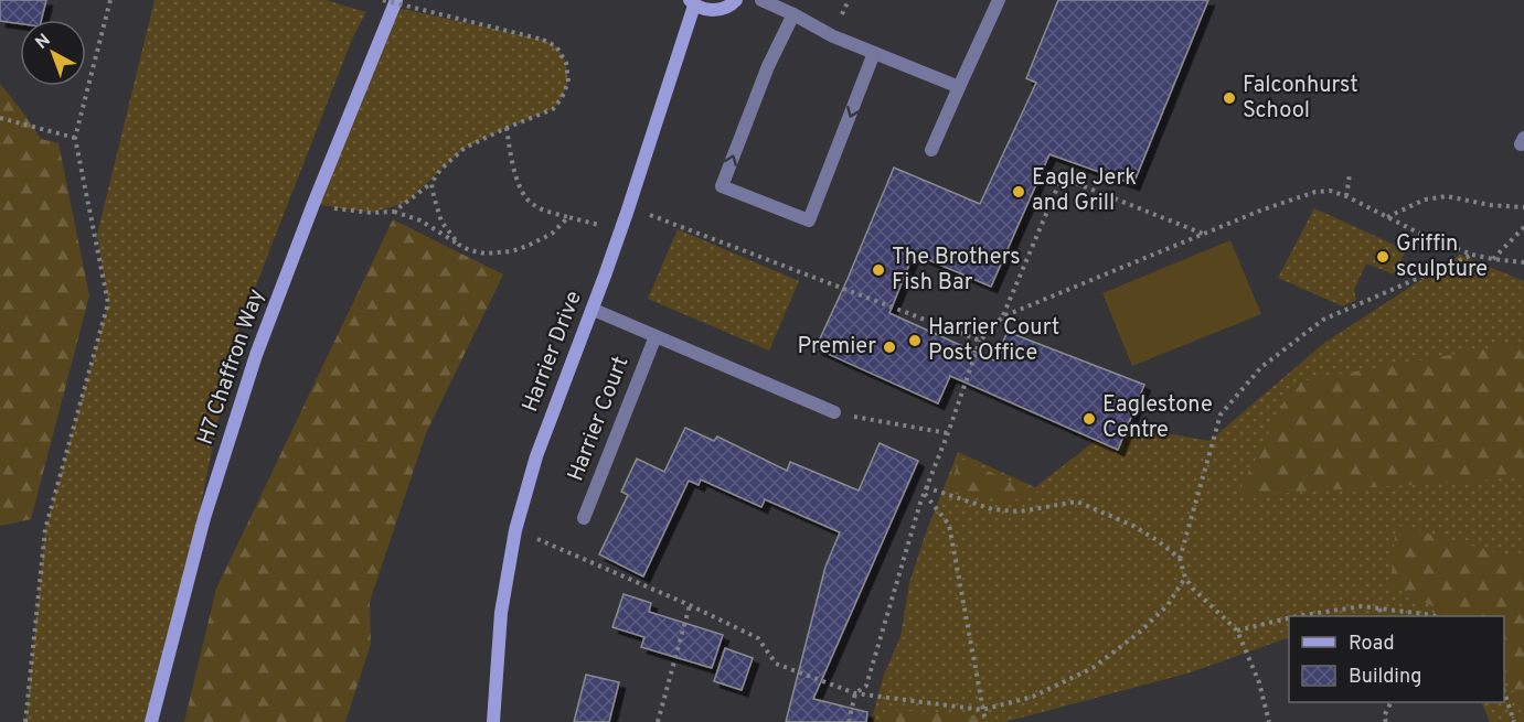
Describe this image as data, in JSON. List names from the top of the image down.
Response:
{
  "streets": {
    "street": ["Harrier Drive", "H7 Chaffron Way", "Harrier Court"]
  },
  "crossings": [
    ["Harrier Drive", "Harrier Court"]
  ],
  "places": [
    "Falconhurst School",
    "Eagle Jerk and Grill",
    "Griffin sculpture",
    "The Brothers Fish Bar",
    "Harrier Court Post Office",
    "Premier",
    "Eaglestone Centre"
  ],
  "legend": ["Road", "Building"],
  "north": "top left"
}
